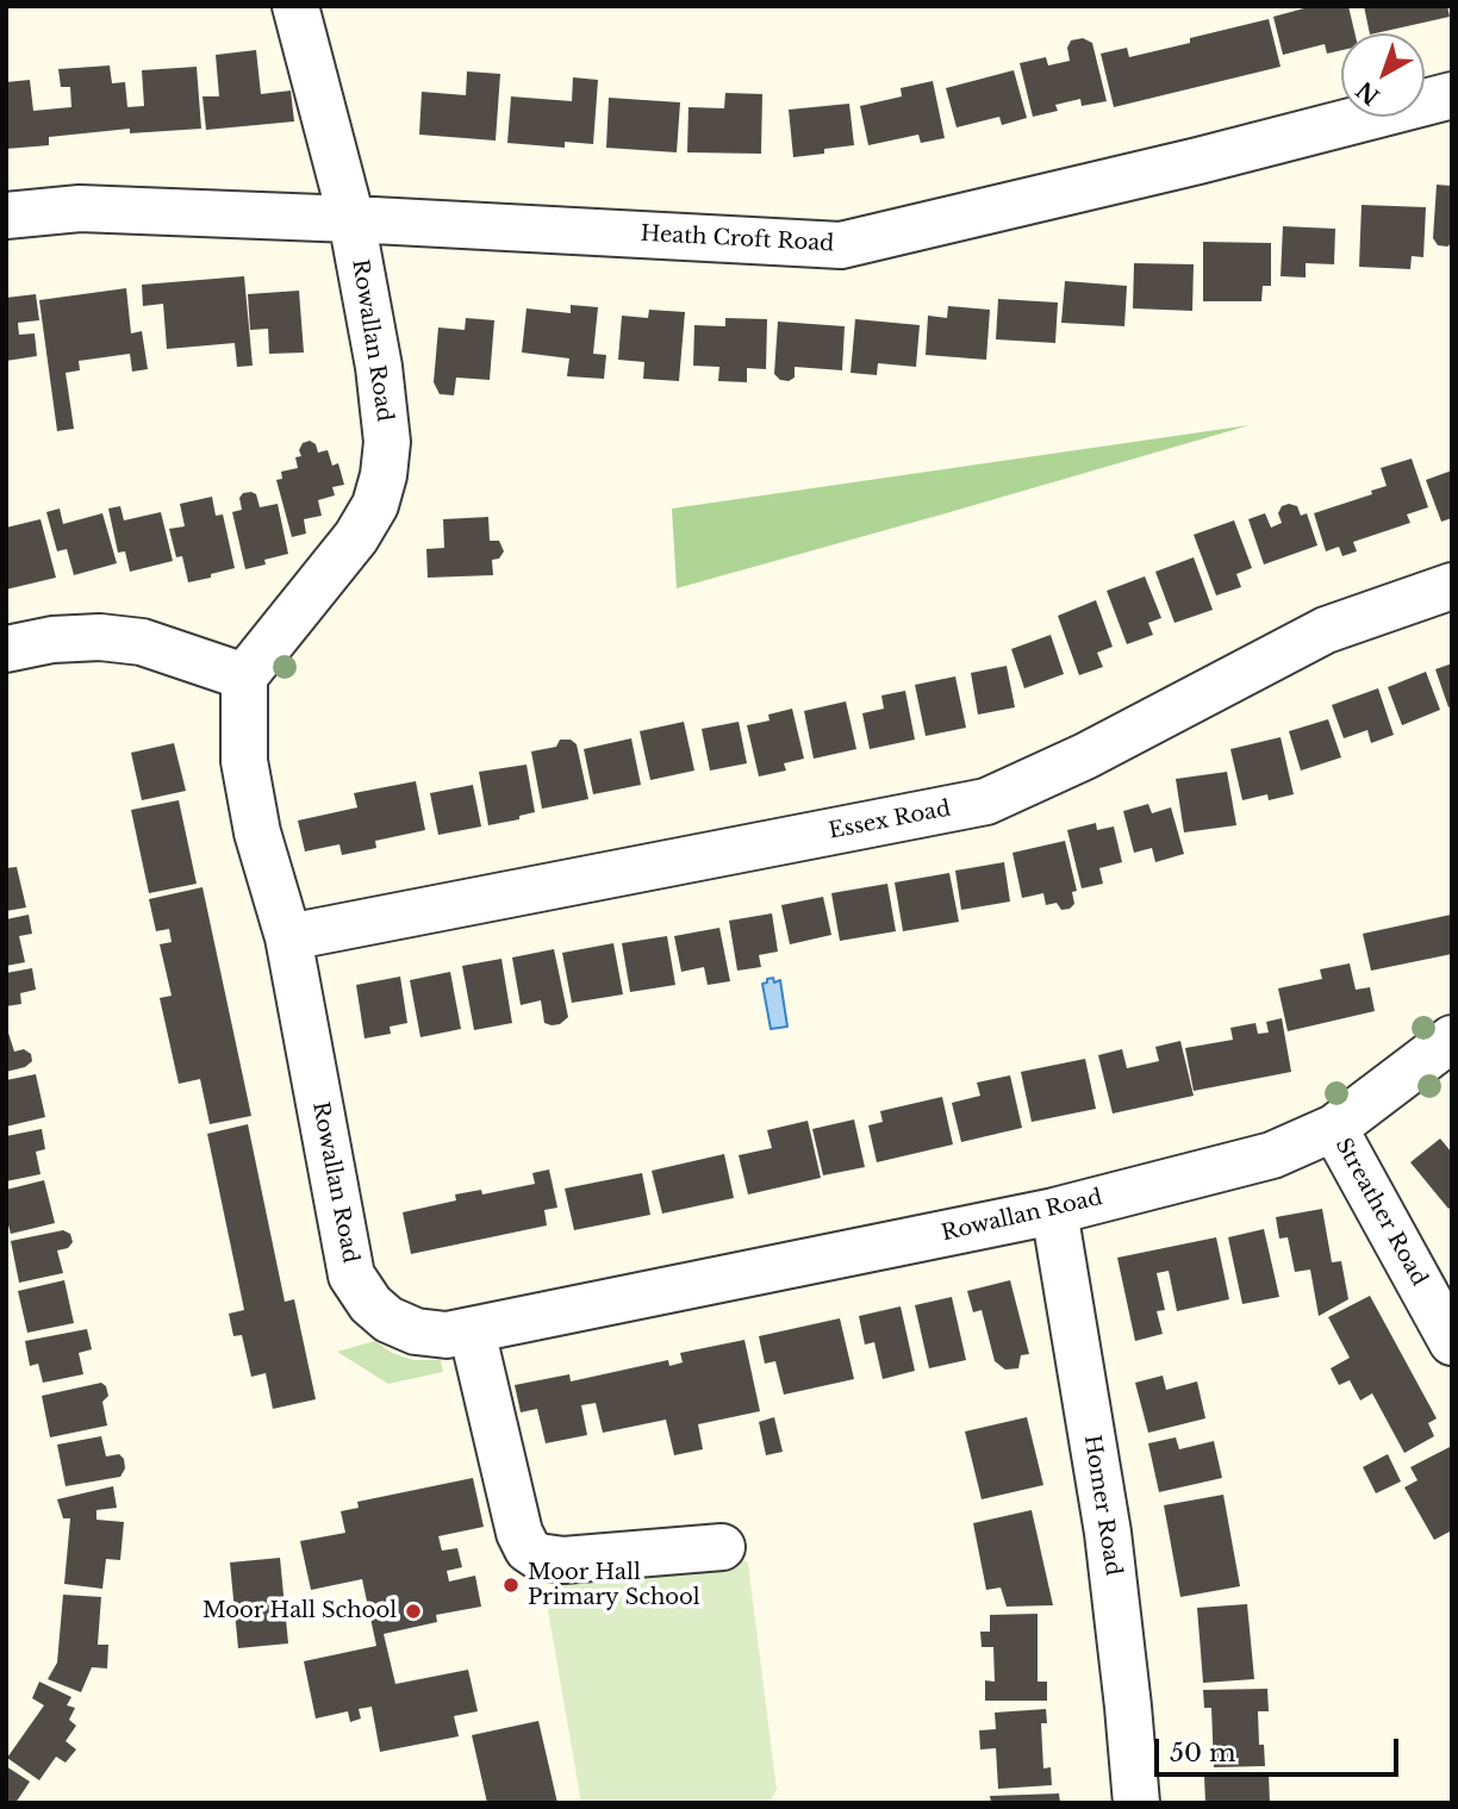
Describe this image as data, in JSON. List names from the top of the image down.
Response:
{
  "streets": {
    "street": [
      "Heath Croft Road",
      "Rowallan Road",
      "Essex Road",
      "Streather Road",
      "Homer Road"
    ]
  },
  "crossings": [
    ["Heath Croft Road", "Rowallan Road"],
    ["Rowallan Road", "Essex Road"],
    ["Rowallan Road", "Streather Road"],
    ["Rowallan Road", "Homer Road"]
  ],
  "places": ["Moor Hall Primary School", "Moor Hall School"],
  "scale_bar": "50 m",
  "north": "bottom left"
}
